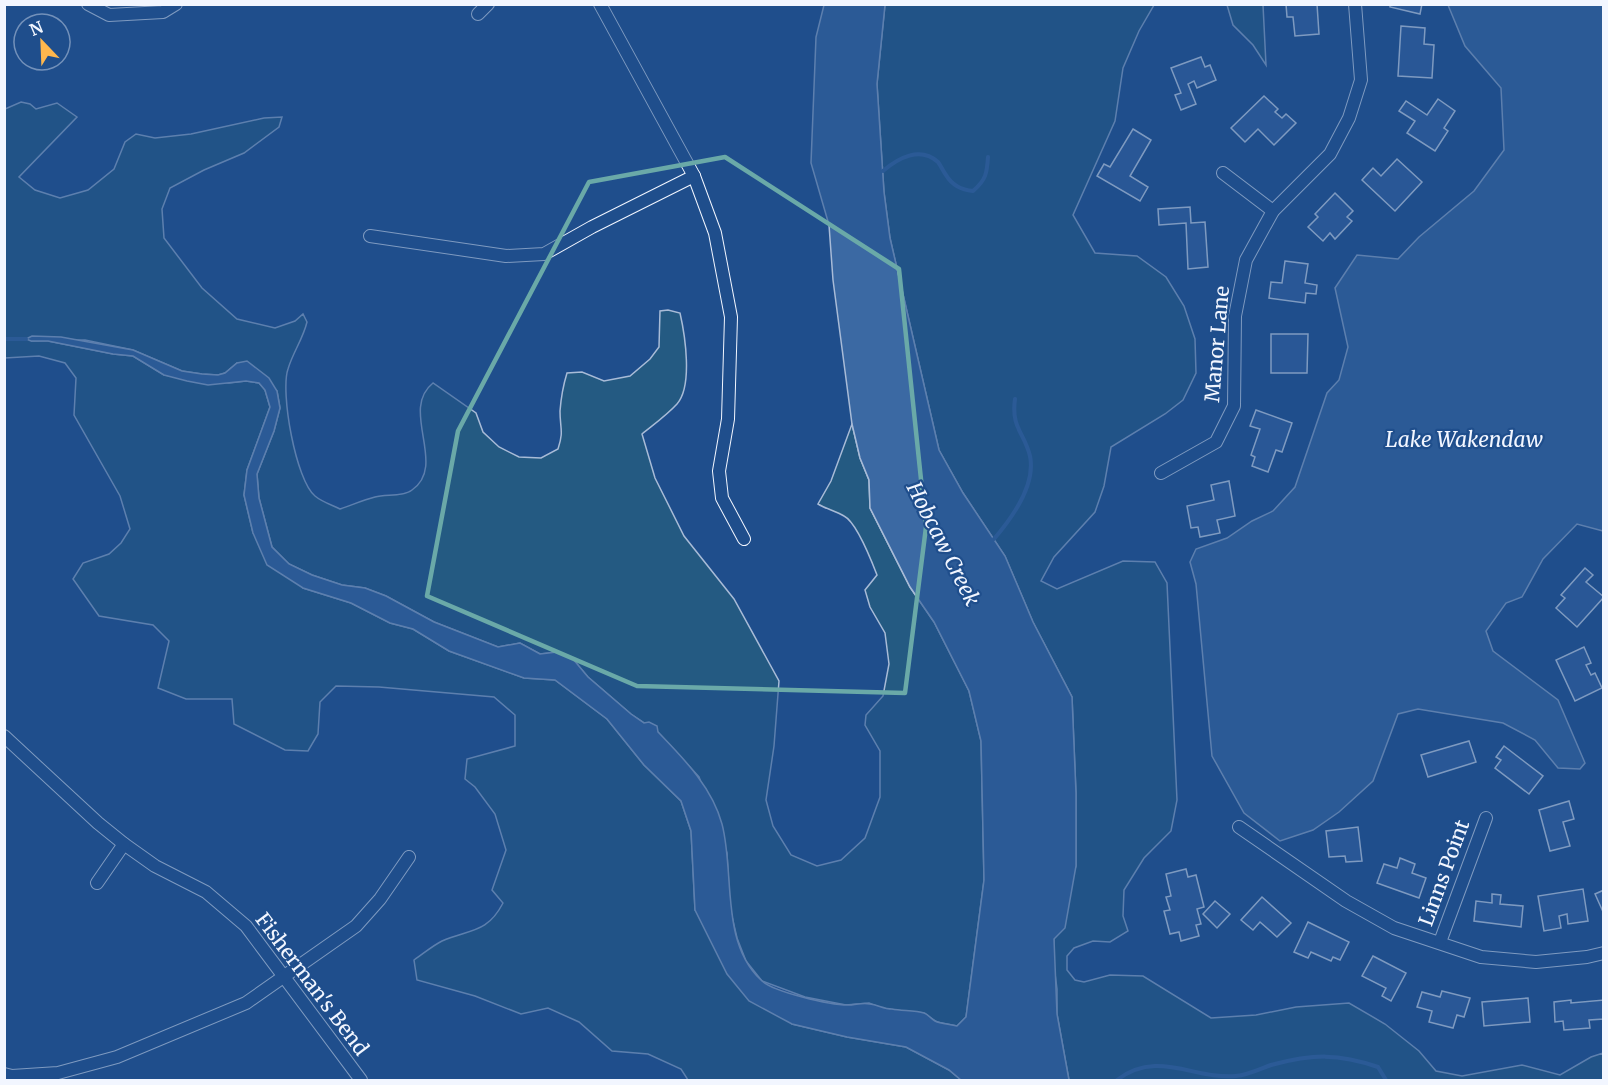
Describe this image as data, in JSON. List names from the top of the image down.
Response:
{
  "streets": {
    "street": ["Manor Lane", "Linns Point", "Fisherman's Bend"]
  },
  "water": ["Lake Wakendaw", "Hobcaw Creek"],
  "north": "top left"
}
